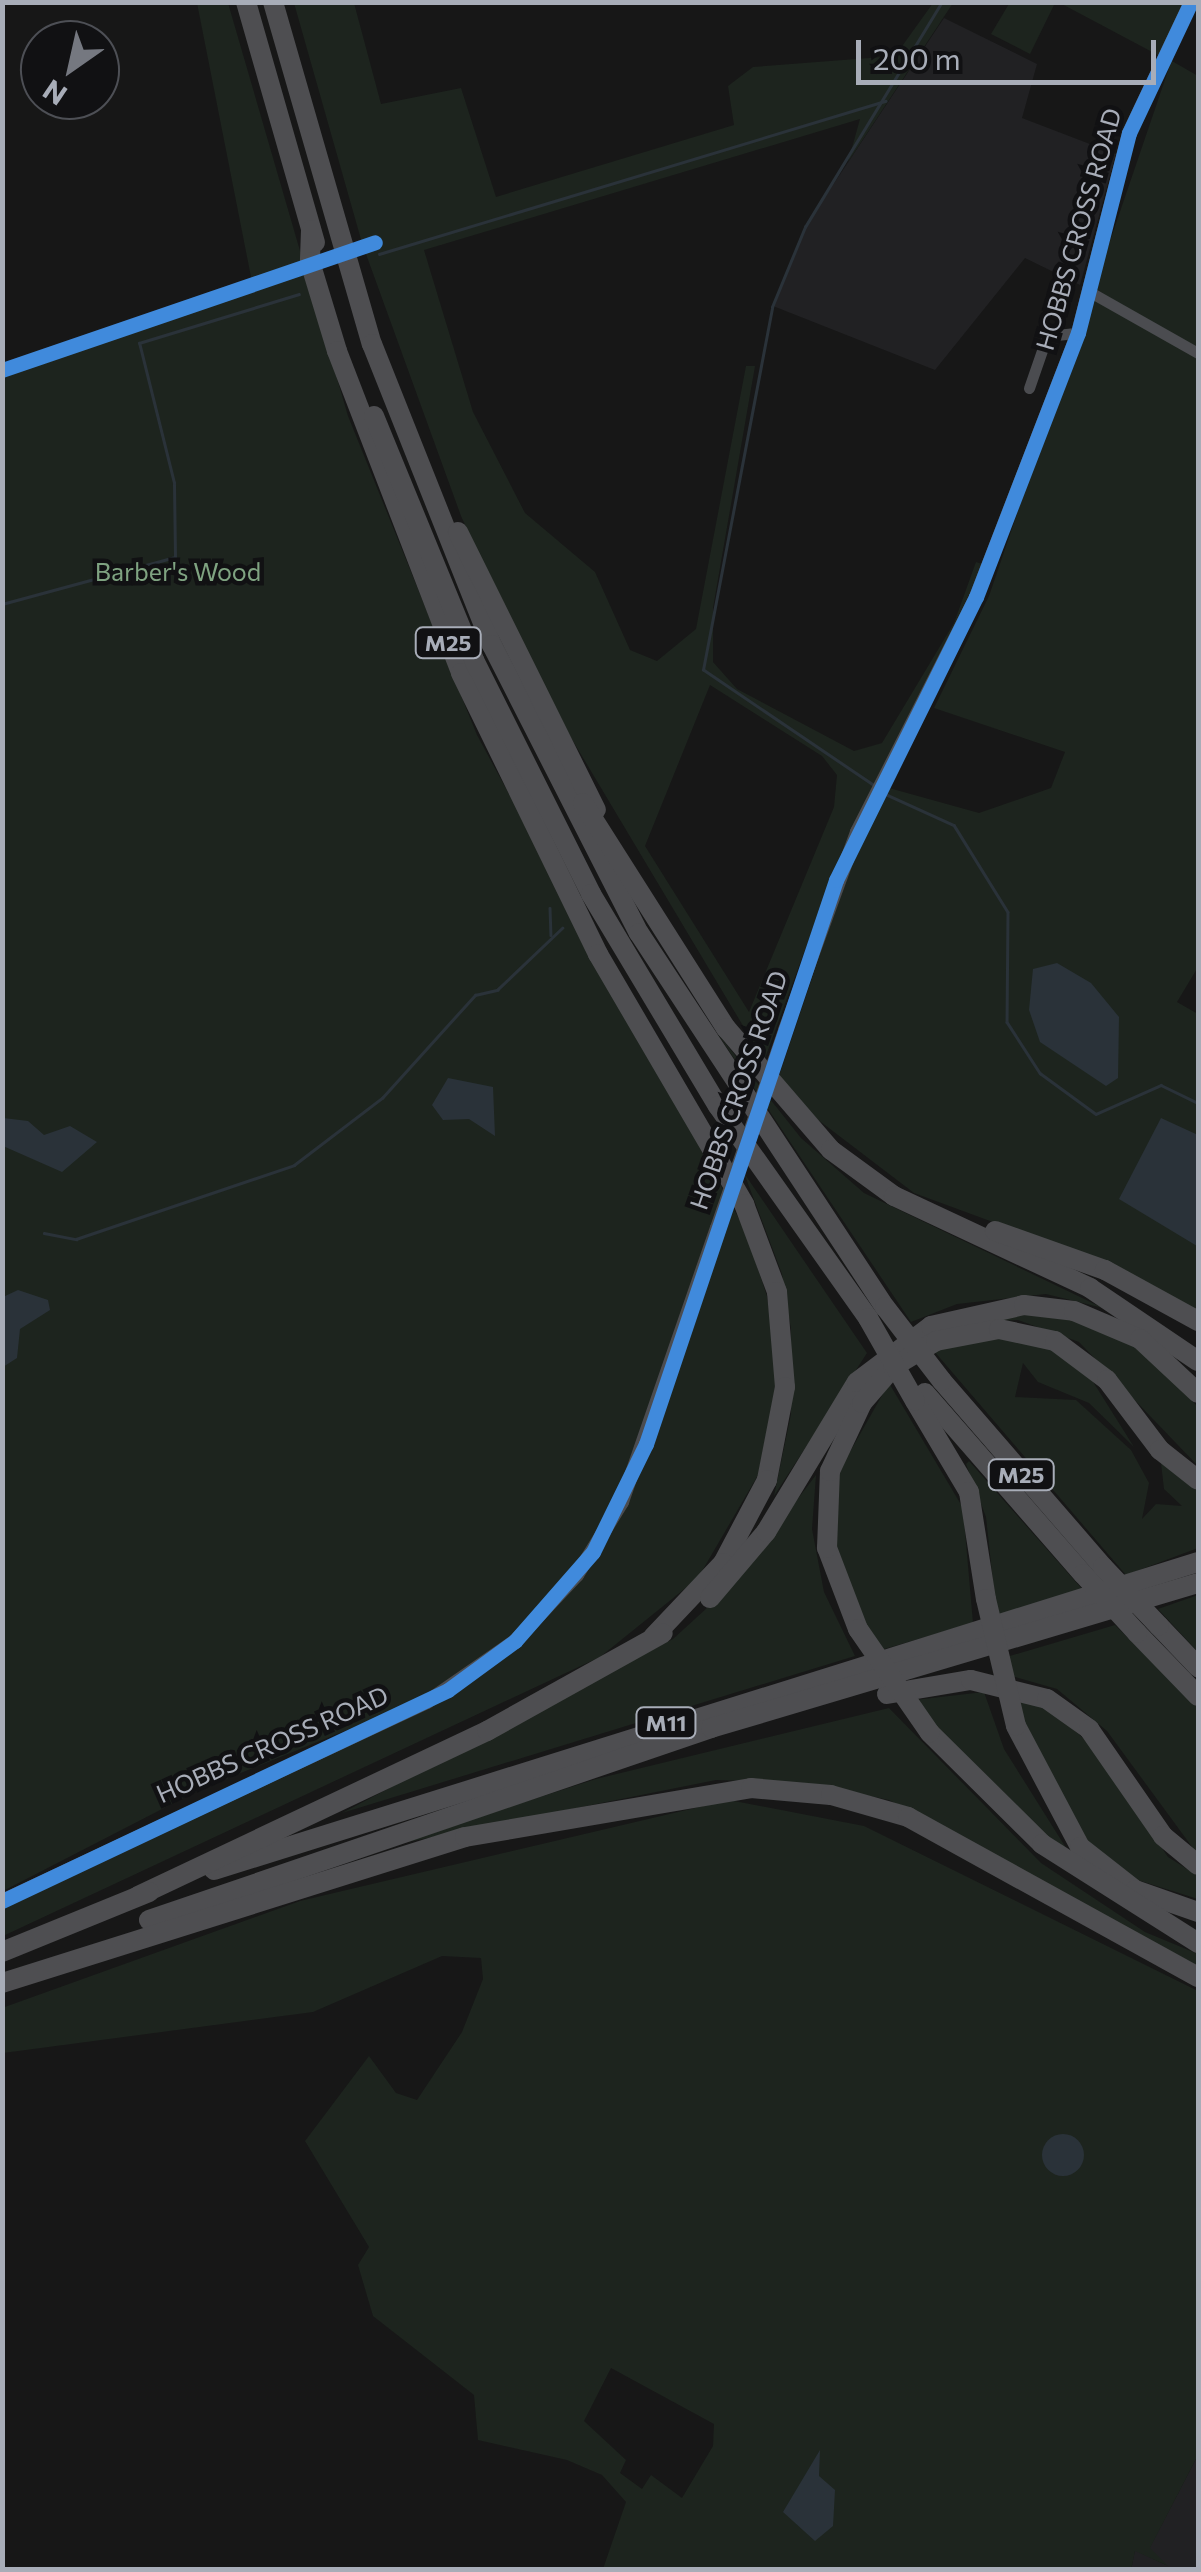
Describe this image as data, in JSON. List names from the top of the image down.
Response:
{
  "streets": {
    "highway": ["M25", "M11"],
    "street": ["HOBBS CROSS ROAD"]
  },
  "parks": ["Barber's Wood"],
  "scale_bar": "200 m",
  "north": "bottom left"
}
